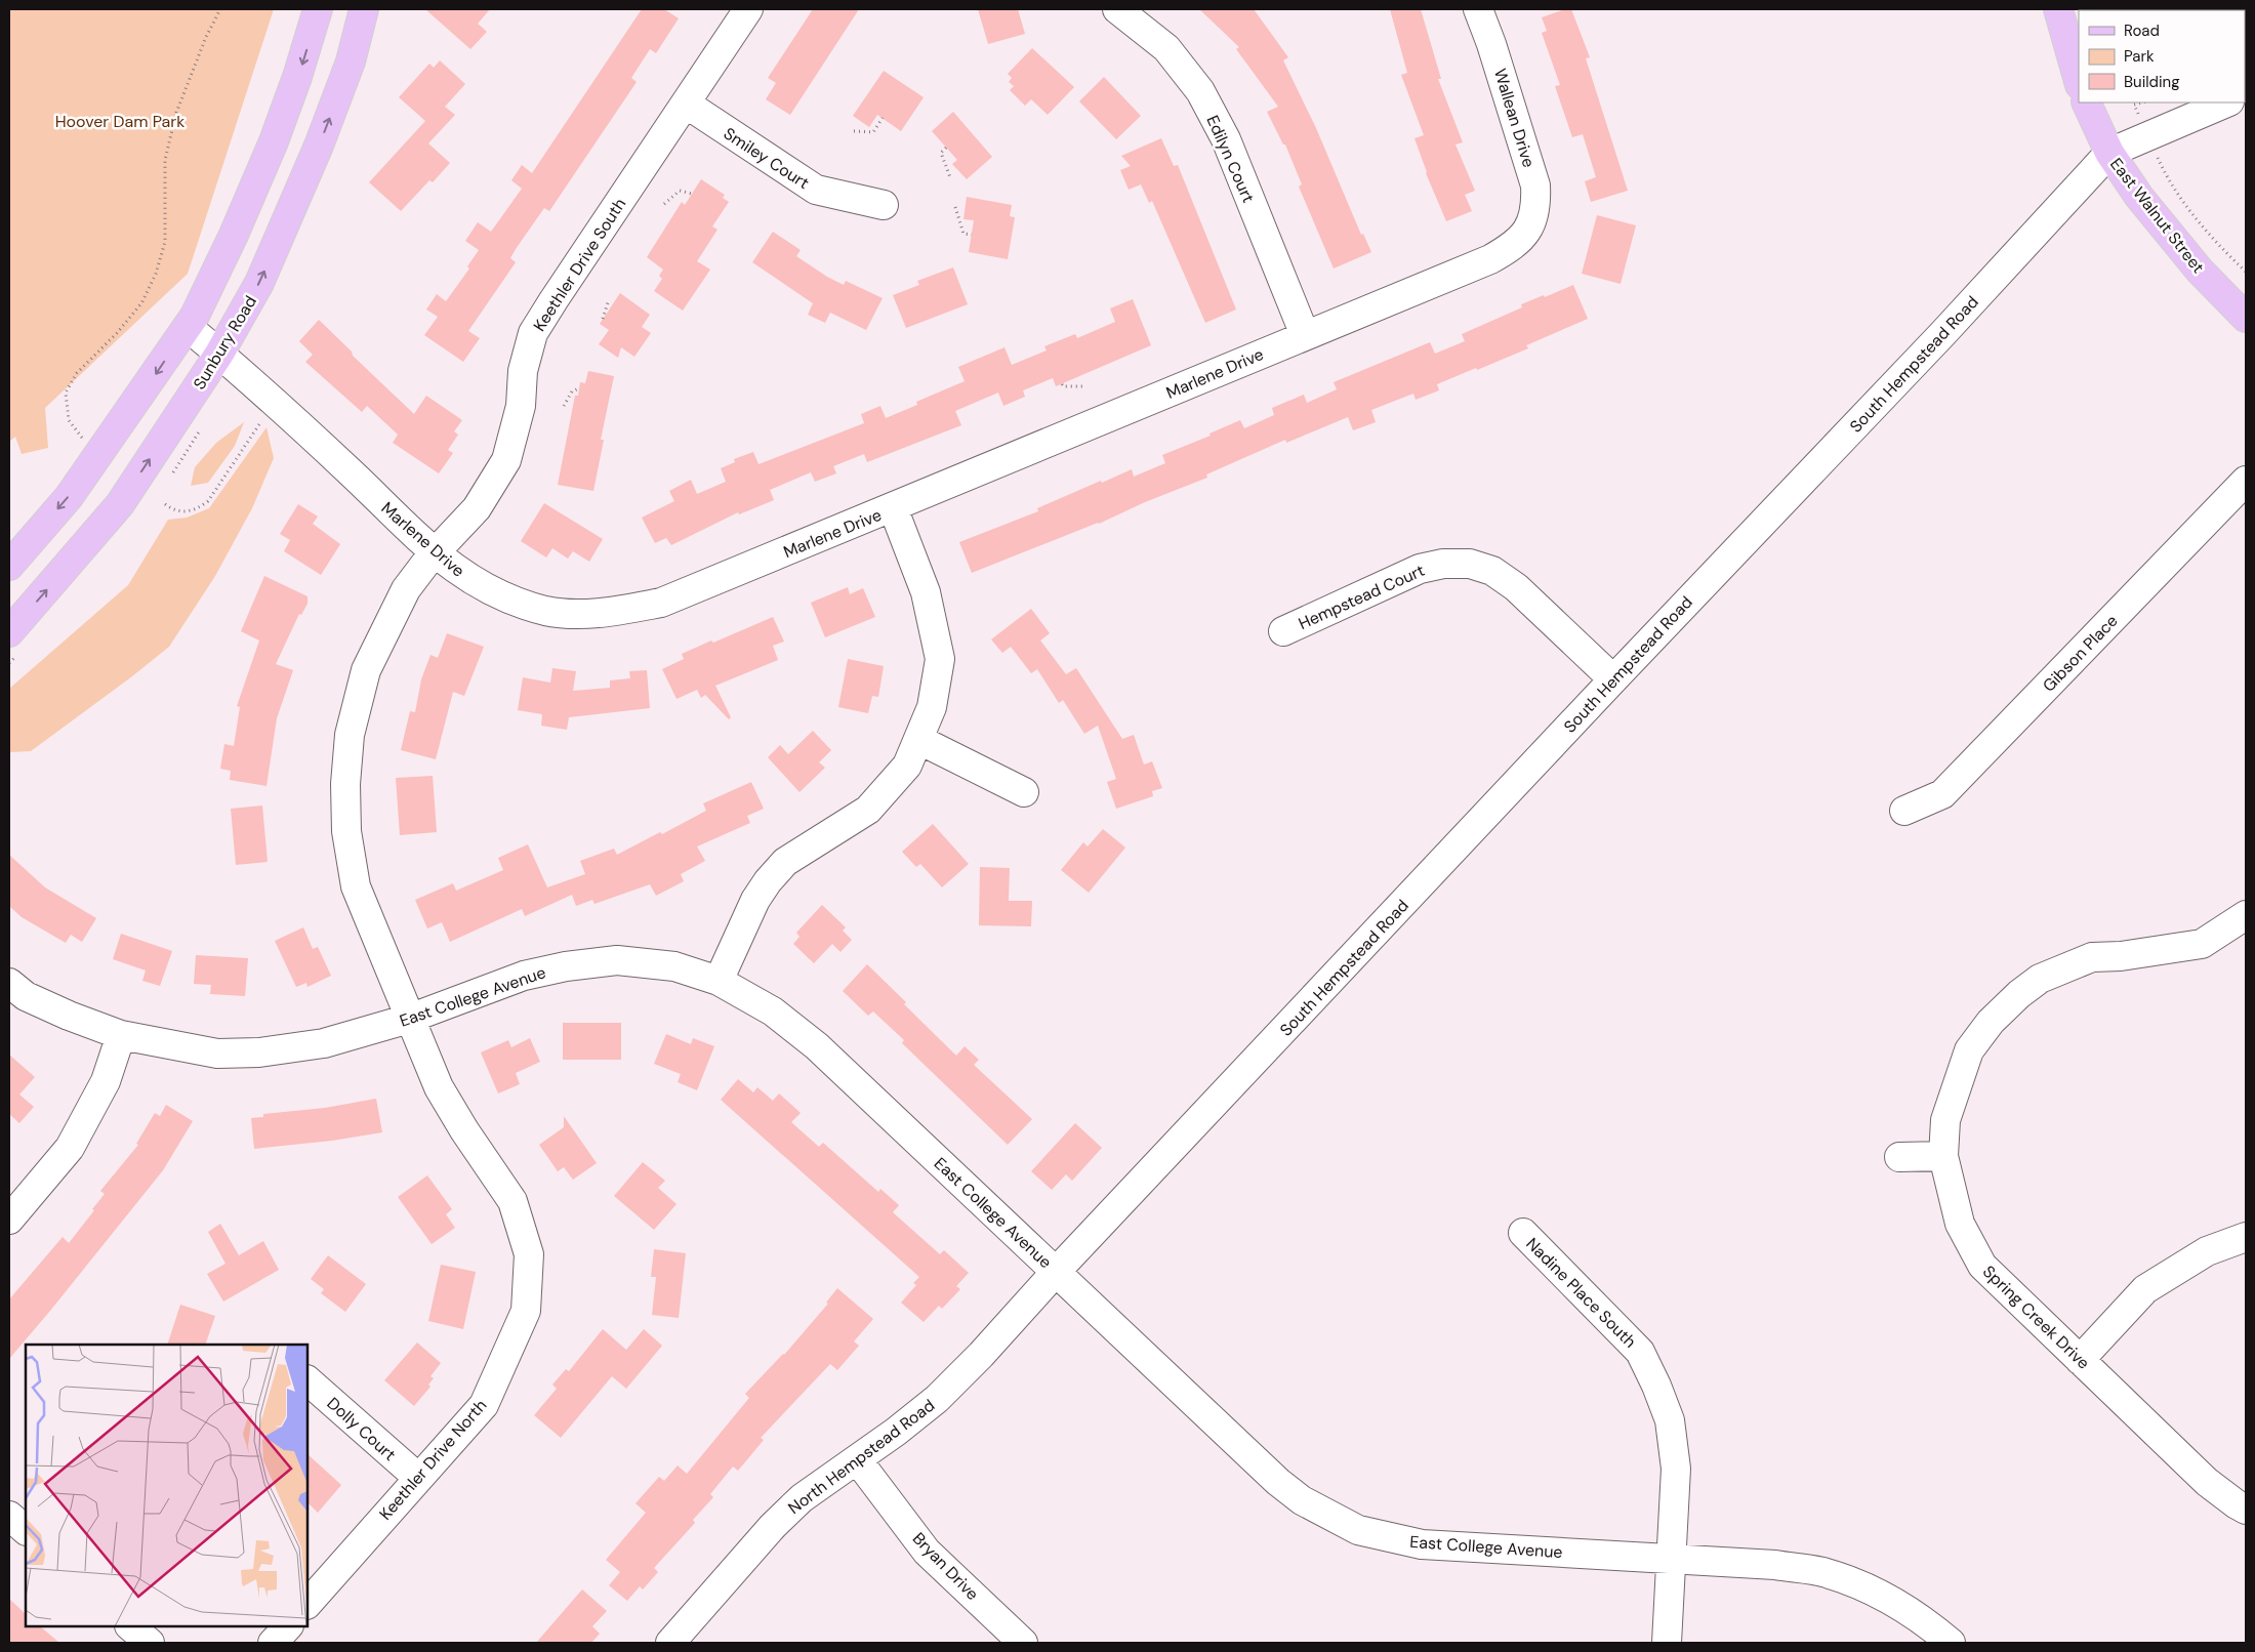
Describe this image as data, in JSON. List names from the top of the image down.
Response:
{
  "streets": {
    "main road": ["East Walnut Street", "Sunbury Road"],
    "street": [
      "Wallean Drive",
      "Smiley Court",
      "Edilyn Court",
      "Keethler Drive South",
      "South Hempstead Road",
      "Marlene Drive",
      "Hempstead Court",
      "Gibson Place",
      "East College Avenue",
      "Nadine Place South",
      "Spring Creek Drive",
      "Dolly Court",
      "North Hempstead Road",
      "Keethler Drive North",
      "Bryan Drive"
    ]
  },
  "crossings": [
    ["Wallean Drive", "Marlene Drive"],
    ["Smiley Court", "Keethler Drive South"],
    ["Edilyn Court", "Marlene Drive"],
    ["East Walnut Street", "South Hempstead Road"],
    ["Keethler Drive South", "Marlene Drive"],
    ["Keethler Drive South", "East College Avenue"],
    ["Keethler Drive South", "Keethler Drive North"],
    ["Sunbury Road", "Marlene Drive"],
    ["South Hempstead Road", "Hempstead Court"],
    ["South Hempstead Road", "East College Avenue"],
    ["South Hempstead Road", "North Hempstead Road"],
    ["East College Avenue", "Nadine Place South"],
    ["East College Avenue", "North Hempstead Road"],
    ["East College Avenue", "Keethler Drive North"],
    ["Dolly Court", "Keethler Drive North"],
    ["North Hempstead Road", "Bryan Drive"]
  ],
  "parks": ["Hoover Dam Park"],
  "legend": ["Road", "Park", "Building"]
}
